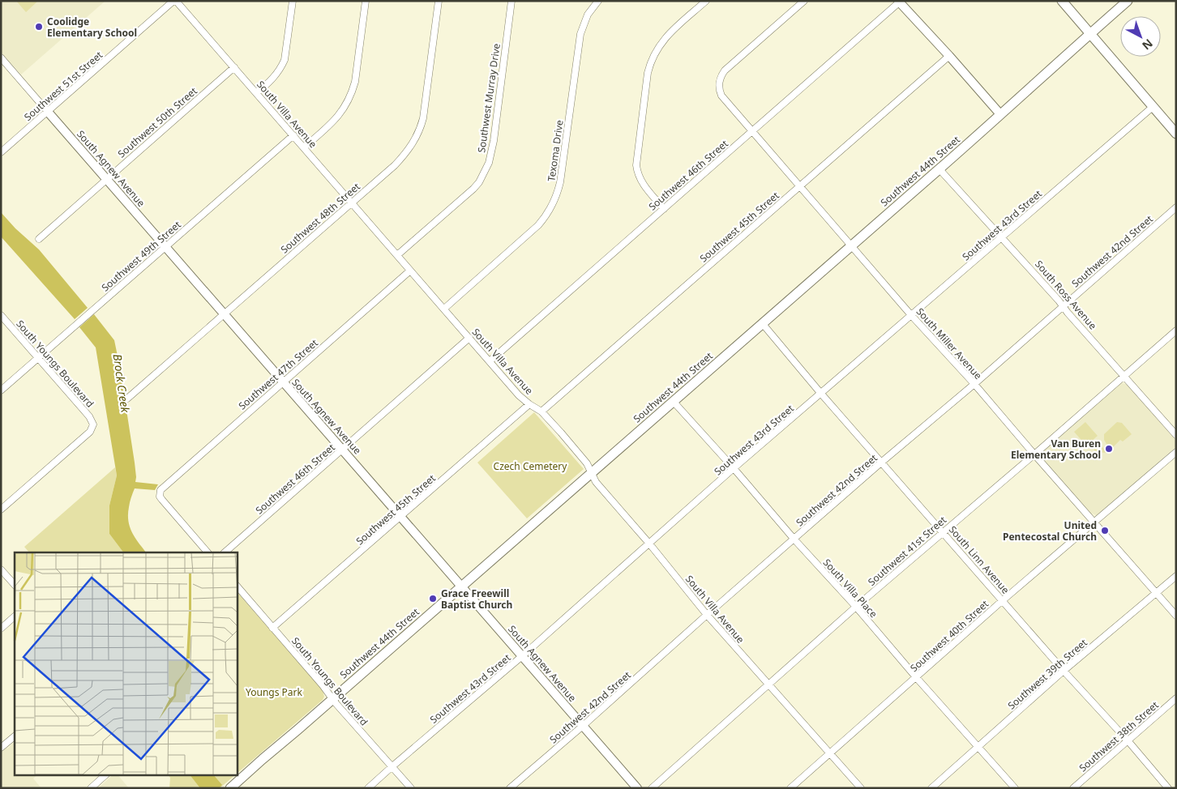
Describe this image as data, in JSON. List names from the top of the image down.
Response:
{
  "streets": {
    "main road": ["Southwest 44th Street"],
    "street": [
      "Southwest 51st Street",
      "Southwest Murray Drive",
      "South Villa Avenue",
      "Southwest 50th Street",
      "Texoma Drive",
      "South Agnew Avenue",
      "Southwest 46th Street",
      "Southwest 48th Street",
      "Southwest 43rd Street",
      "Southwest 45th Street",
      "Southwest 42nd Street",
      "Southwest 49th Street",
      "South Ross Avenue",
      "South Miller Avenue",
      "South Youngs Boulevard",
      "Southwest 47th Street",
      "Southwest 41st Street",
      "South Linn Avenue",
      "South Villa Place",
      "Southwest 40th Street",
      "Southwest 39th Street",
      "Southwest 38th Street"
    ]
  },
  "crossings": [
    ["Southwest 51st Street", "South Villa Avenue"],
    ["Southwest 51st Street", "South Agnew Avenue"],
    ["Southwest Murray Drive", "South Villa Avenue"],
    ["South Villa Avenue", "Southwest 50th Street"],
    ["South Villa Avenue", "Texoma Drive"],
    ["South Villa Avenue", "Southwest 44th Street"],
    ["South Villa Avenue", "Southwest 46th Street"],
    ["South Villa Avenue", "Southwest 48th Street"],
    ["South Villa Avenue", "Southwest 43rd Street"],
    ["South Villa Avenue", "Southwest 45th Street"],
    ["South Villa Avenue", "Southwest 42nd Street"],
    ["South Villa Avenue", "Southwest 49th Street"],
    ["South Villa Avenue", "Southwest 47th Street"],
    ["South Villa Avenue", "Southwest 41st Street"],
    ["South Villa Avenue", "Southwest 40th Street"],
    ["Southwest 50th Street", "South Agnew Avenue"],
    ["South Agnew Avenue", "Southwest 44th Street"],
    ["South Agnew Avenue", "Southwest 46th Street"],
    ["South Agnew Avenue", "Southwest 48th Street"],
    ["South Agnew Avenue", "Southwest 43rd Street"],
    ["South Agnew Avenue", "Southwest 45th Street"],
    ["South Agnew Avenue", "Southwest 42nd Street"],
    ["South Agnew Avenue", "Southwest 49th Street"],
    ["South Agnew Avenue", "Southwest 47th Street"],
    ["Southwest 44th Street", "South Ross Avenue"],
    ["Southwest 44th Street", "South Miller Avenue"],
    ["Southwest 44th Street", "South Youngs Boulevard"],
    ["Southwest 44th Street", "South Linn Avenue"],
    ["Southwest 44th Street", "South Villa Place"],
    ["Southwest 46th Street", "South Miller Avenue"],
    ["Southwest 43rd Street", "South Ross Avenue"],
    ["Southwest 43rd Street", "South Miller Avenue"],
    ["Southwest 43rd Street", "South Youngs Boulevard"],
    ["Southwest 43rd Street", "South Linn Avenue"],
    ["Southwest 43rd Street", "South Villa Place"],
    ["Southwest 45th Street", "South Miller Avenue"],
    ["Southwest 45th Street", "South Youngs Boulevard"],
    ["Southwest 42nd Street", "South Ross Avenue"],
    ["Southwest 42nd Street", "South Miller Avenue"],
    ["Southwest 42nd Street", "South Linn Avenue"],
    ["Southwest 42nd Street", "South Villa Place"],
    ["Southwest 49th Street", "South Youngs Boulevard"],
    ["South Ross Avenue", "Southwest 41st Street"],
    ["South Miller Avenue", "Southwest 41st Street"],
    ["South Miller Avenue", "Southwest 40th Street"],
    ["South Miller Avenue", "Southwest 39th Street"],
    ["Southwest 41st Street", "South Linn Avenue"],
    ["Southwest 41st Street", "South Villa Place"],
    ["South Linn Avenue", "Southwest 40th Street"],
    ["South Linn Avenue", "Southwest 39th Street"],
    ["South Linn Avenue", "Southwest 38th Street"],
    ["South Villa Place", "Southwest 40th Street"],
    ["South Villa Place", "Southwest 39th Street"]
  ],
  "water": ["Brock Creek"],
  "parks": ["Czech Cemetery", "Youngs Park"],
  "places": [
    "Coolidge Elementary School",
    "Van Buren Elementary School",
    "United Pentecostal Church",
    "Grace Freewill Baptist Church"
  ],
  "north": "bottom right"
}
